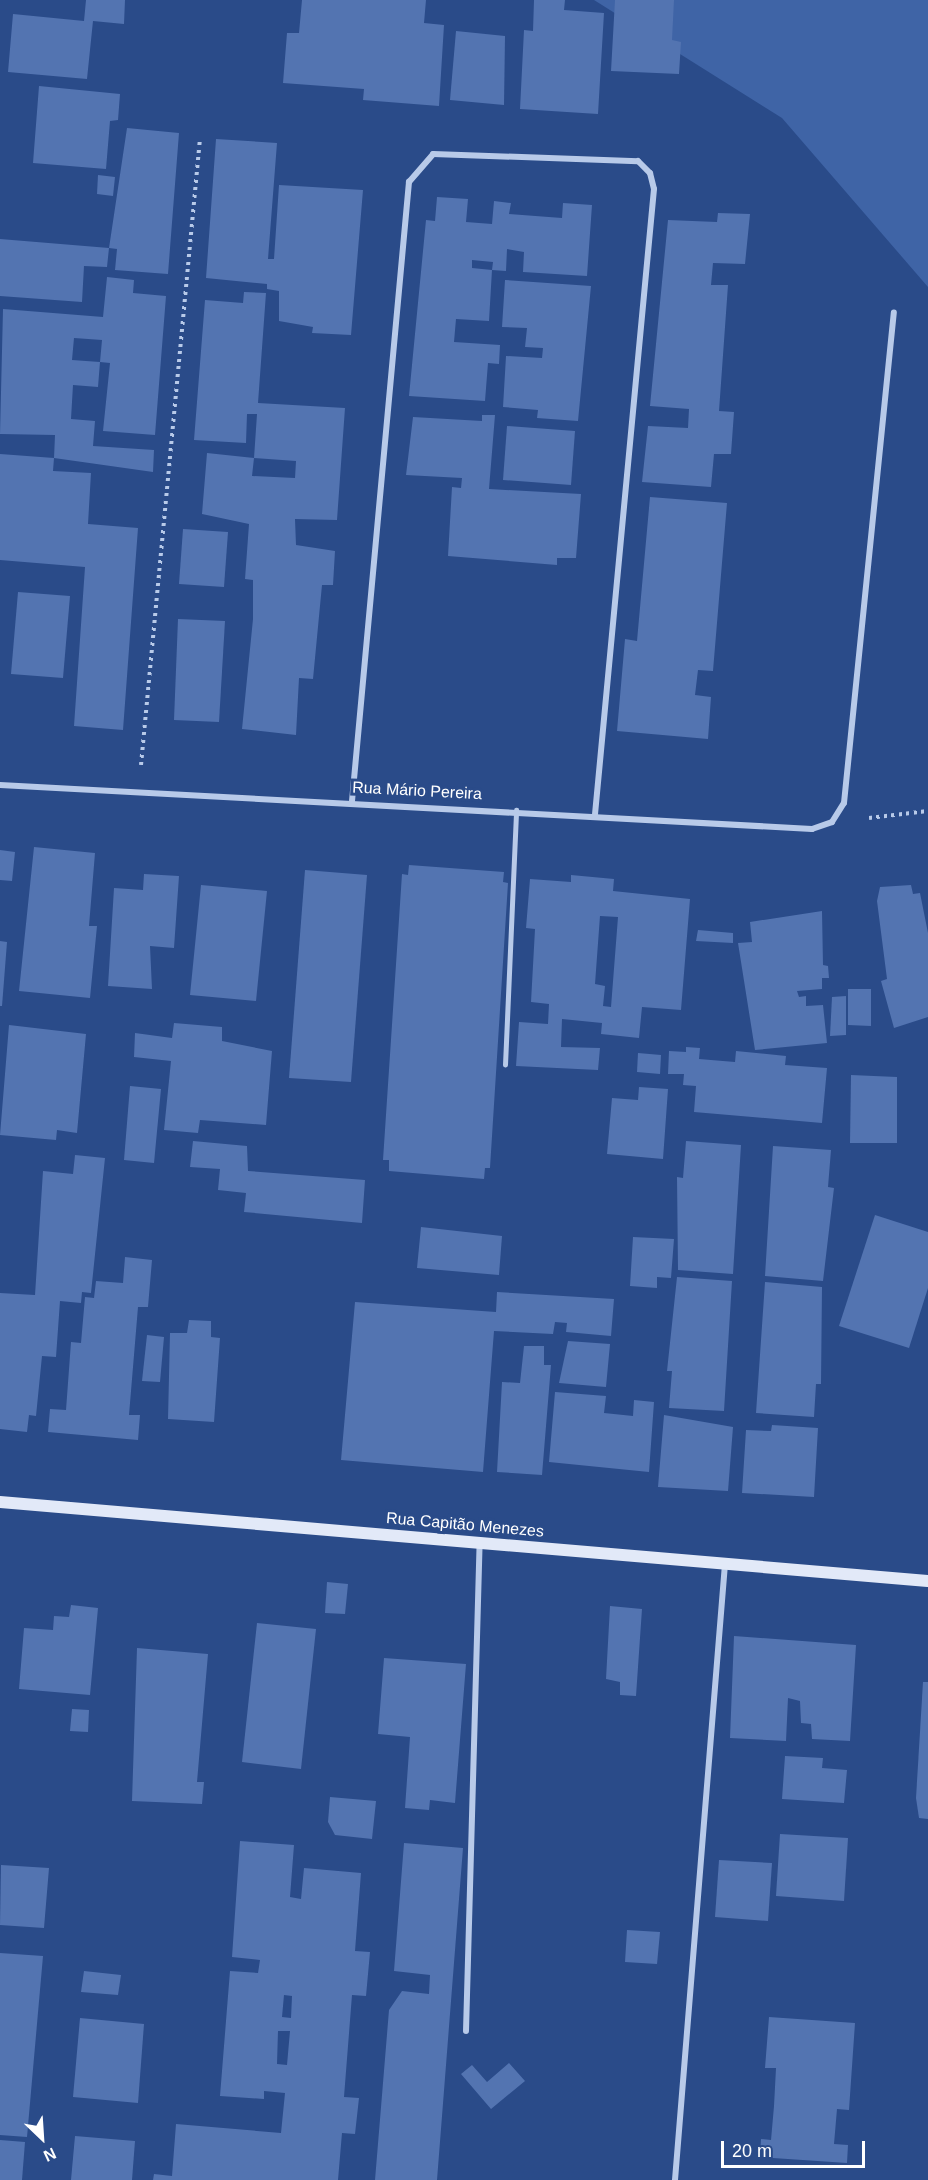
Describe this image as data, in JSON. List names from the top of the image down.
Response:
{
  "streets": {
    "street": ["Rua Mário Pereira", "Rua Capitão Menezes"]
  },
  "scale_bar": "20 m",
  "north": "bottom right"
}
